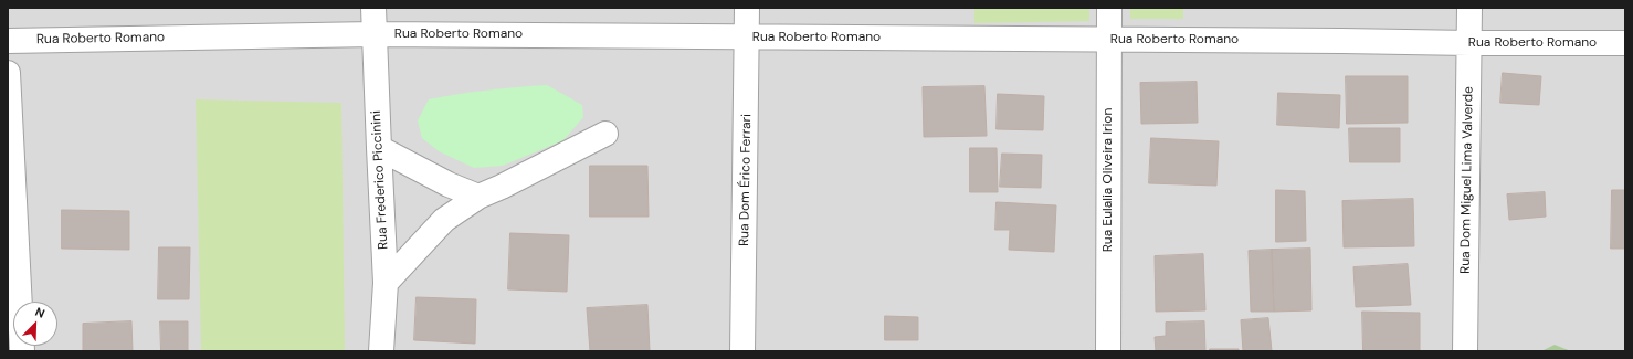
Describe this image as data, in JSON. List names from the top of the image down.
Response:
{
  "streets": {
    "street": [
      "Rua Roberto Romano",
      "Rua Frederico Piccinini",
      "Rua Dom Érico Ferrari",
      "Rua Eulalia Oliveira Irion",
      "Rua Dom Miguel Lima Valverde"
    ]
  },
  "crossings": [
    ["Rua Roberto Romano", "Rua Frederico Piccinini"],
    ["Rua Roberto Romano", "Rua Dom Érico Ferrari"],
    ["Rua Roberto Romano", "Rua Eulalia Oliveira Irion"],
    ["Rua Roberto Romano", "Rua Dom Miguel Lima Valverde"]
  ],
  "north": "top right"
}
